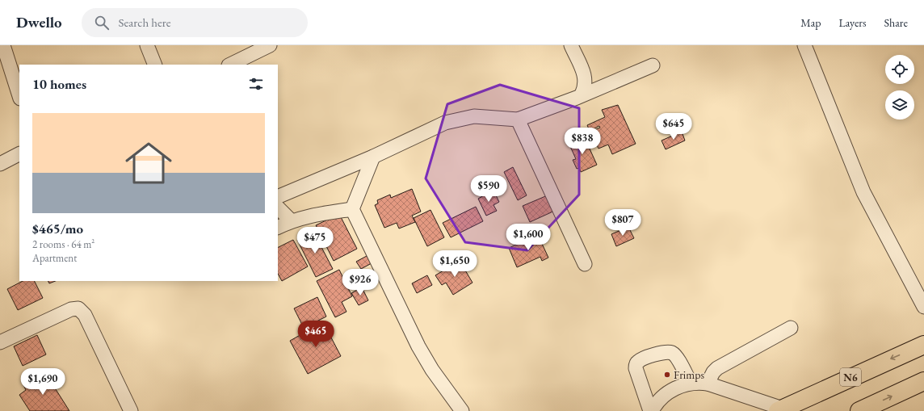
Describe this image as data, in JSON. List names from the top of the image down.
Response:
{
  "streets": {
    "highway": ["N6"]
  },
  "places": ["Frimps"],
  "page": {
    "header": "Dwello",
    "search": "Search here",
    "nav": ["Map", "Layers", "Share"],
    "heading": "10 homes",
    "list": [
      {
        "name": "$465/mo",
        "note": "2 rooms · 64 m² · Apartment"
      }
    ],
    "price": [
      "$645",
      "$838",
      "$590",
      "$807",
      "$1,600",
      "$475",
      "$1,650",
      "$926",
      "$465",
      "$1,690"
    ]
  }
}
